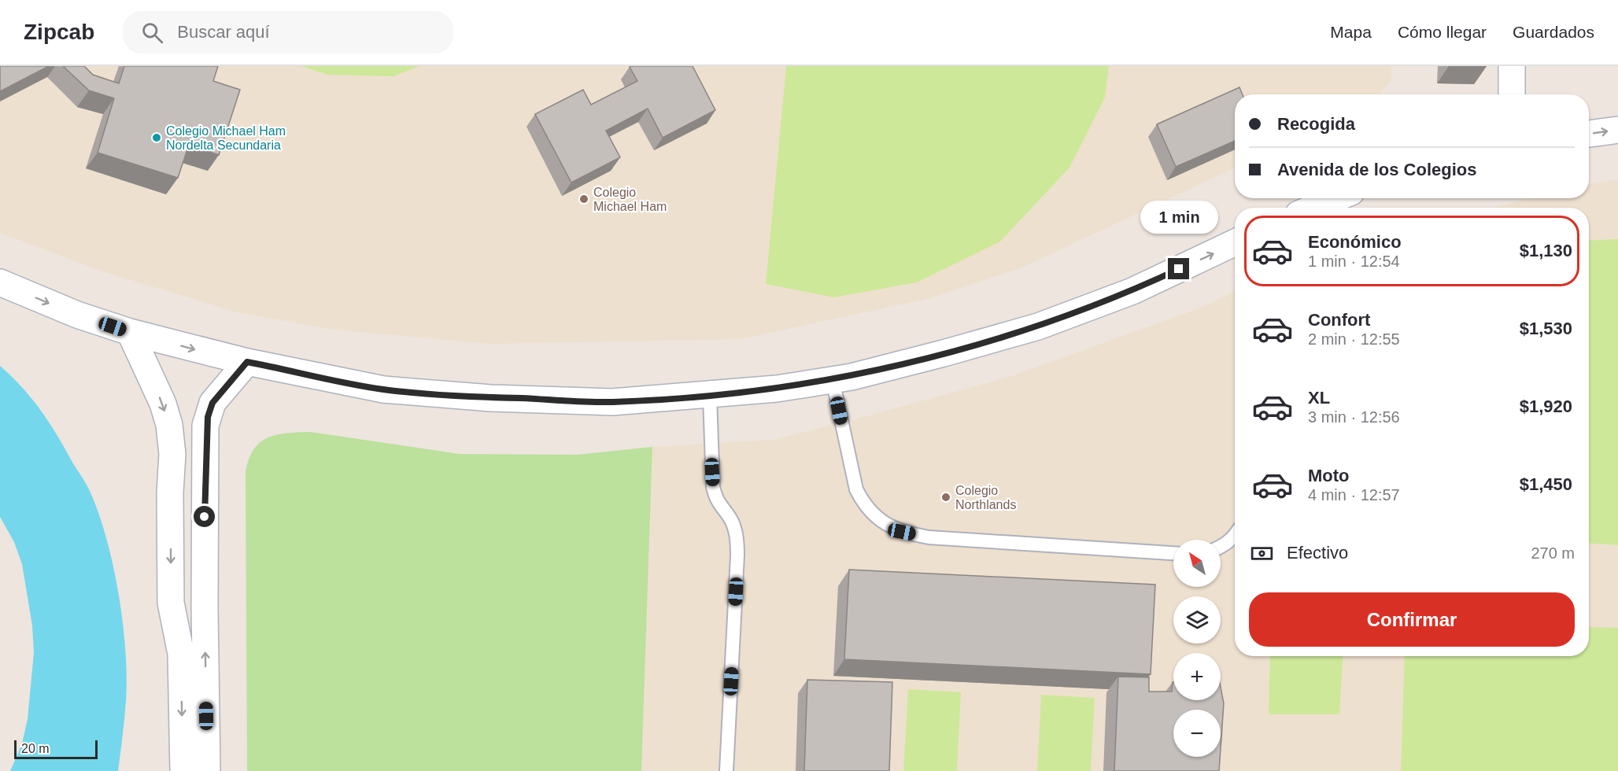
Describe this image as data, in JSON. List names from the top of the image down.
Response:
{
  "places": ["Colegio Michael Ham Nordelta Secundaria", "Colegio Michael Ham", "Colegio Northlands"],
  "scale_bar": "20 m",
  "north": "top left",
  "page": {
    "header": "Zipcab",
    "search": "Buscar aquí",
    "nav": ["Mapa", "Cómo llegar", "Guardados"],
    "banner": ["Recogida", "Avenida de los Colegios"],
    "bubble": "1 min",
    "list": [
      {
        "name": "Económico",
        "note": "1 min · 12:54",
        "value": "$1,130"
      },
      {
        "name": "Confort",
        "note": "2 min · 12:55",
        "value": "$1,530"
      },
      {
        "name": "XL",
        "note": "3 min · 12:56",
        "value": "$1,920"
      },
      {
        "name": "Moto",
        "note": "4 min · 12:57",
        "value": "$1,450"
      }
    ],
    "pay": ["Efectivo", "270 m"],
    "map_buttons": ["+", "−"],
    "buttons": "Confirmar",
    "scale": "20 m"
  }
}
